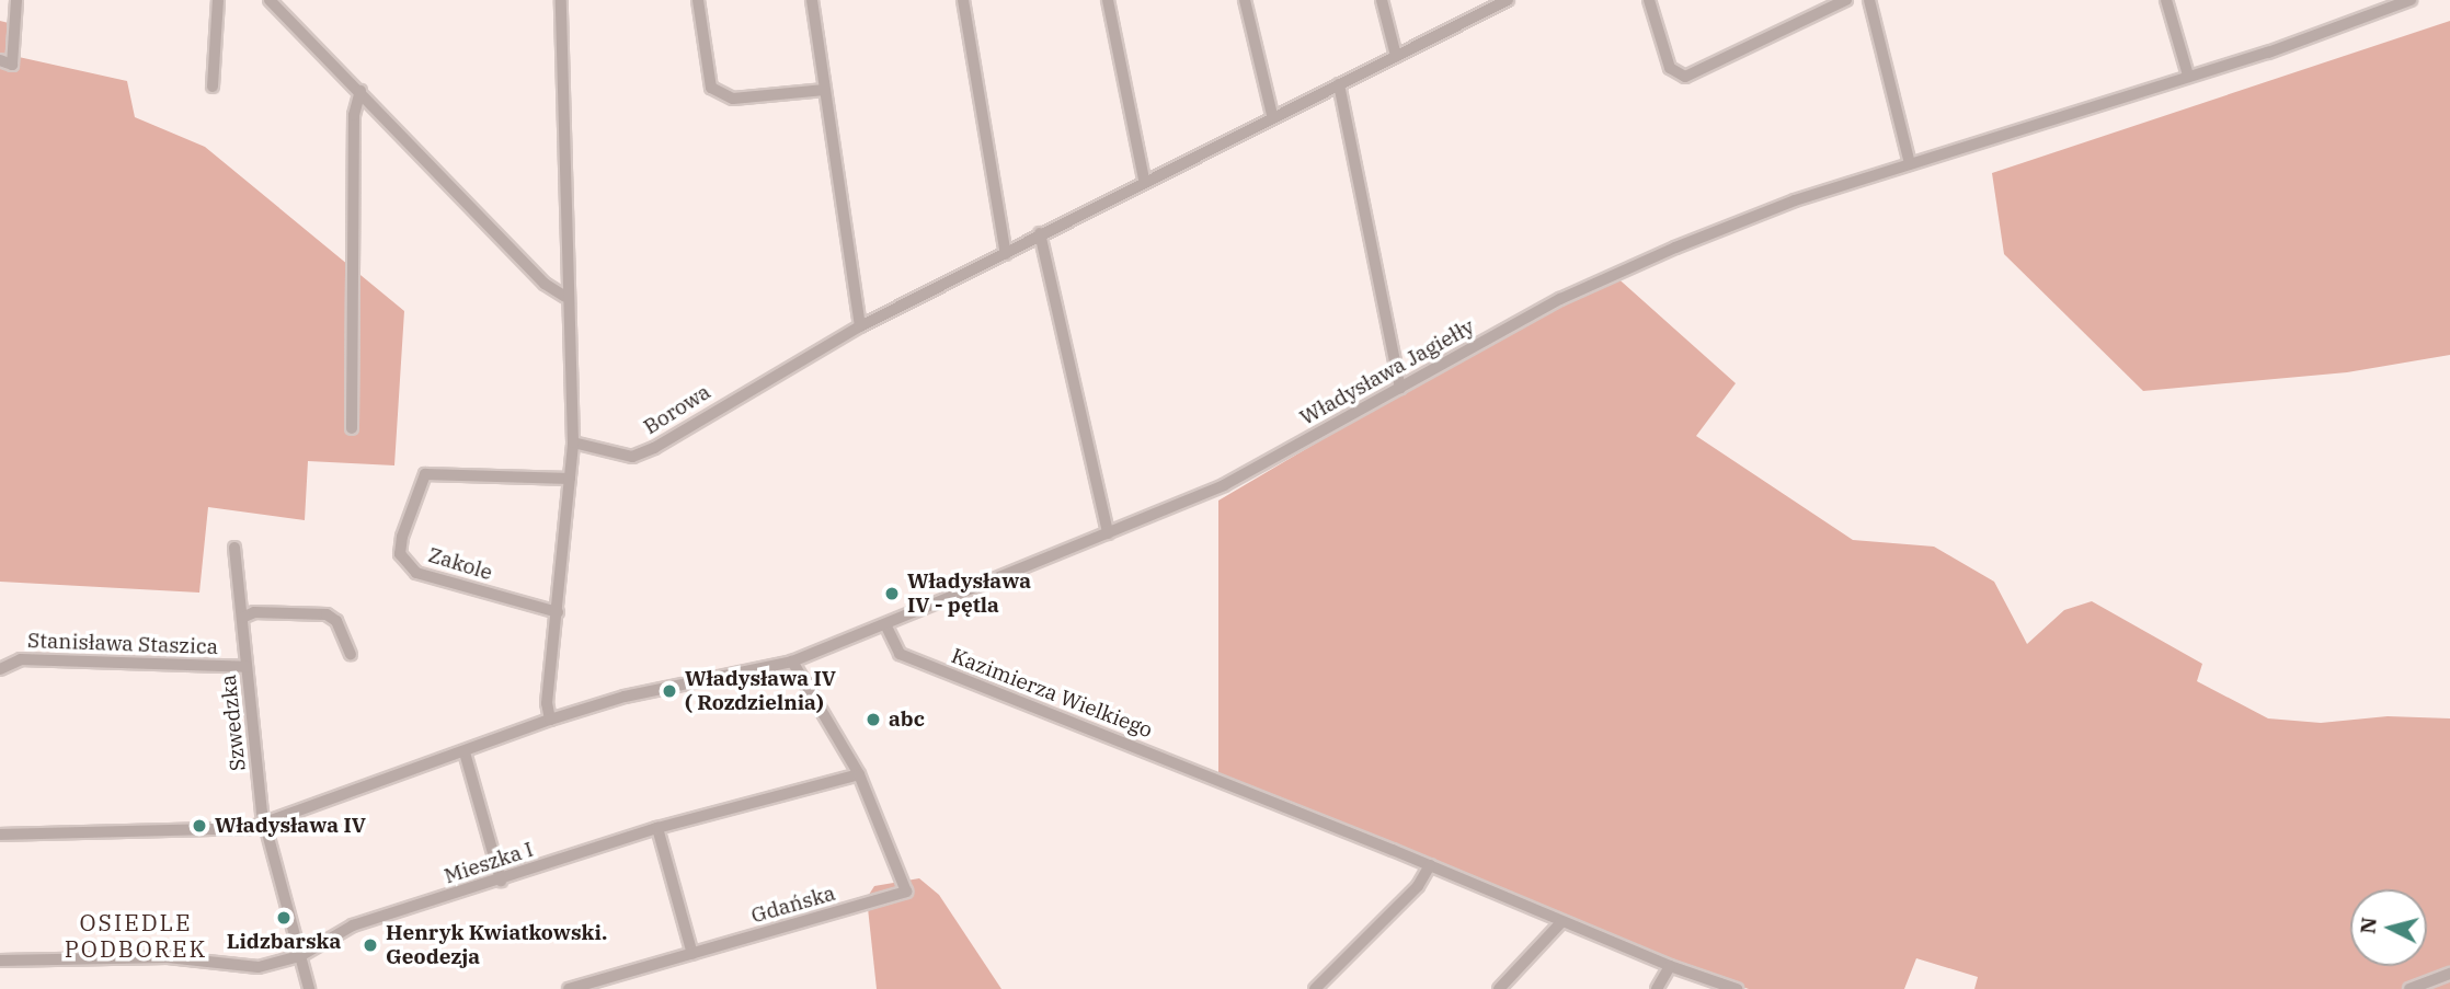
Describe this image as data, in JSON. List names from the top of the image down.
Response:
{
  "streets": {
    "street": [
      "Władysława Jagiełły",
      "Borowa",
      "Zakole",
      "Stanisława Staszica",
      "Kazimierza Wielkiego",
      "Szwedzka",
      "Mieszka I",
      "Gdańska"
    ]
  },
  "crossings": [
    ["Władysława Jagiełły", "Kazimierza Wielkiego"],
    ["Stanisława Staszica", "Szwedzka"],
    ["Mieszka I", "Gdańska"]
  ],
  "districts": ["OSIEDLE PODBOREK"],
  "places": [
    "Władysława IV - pętla",
    "Władysława IV ( Rozdzielnia)",
    "abc",
    "Władysława IV",
    "Lidzbarska",
    "Henryk Kwiatkowski. Geodezja"
  ],
  "north": "left"
}
